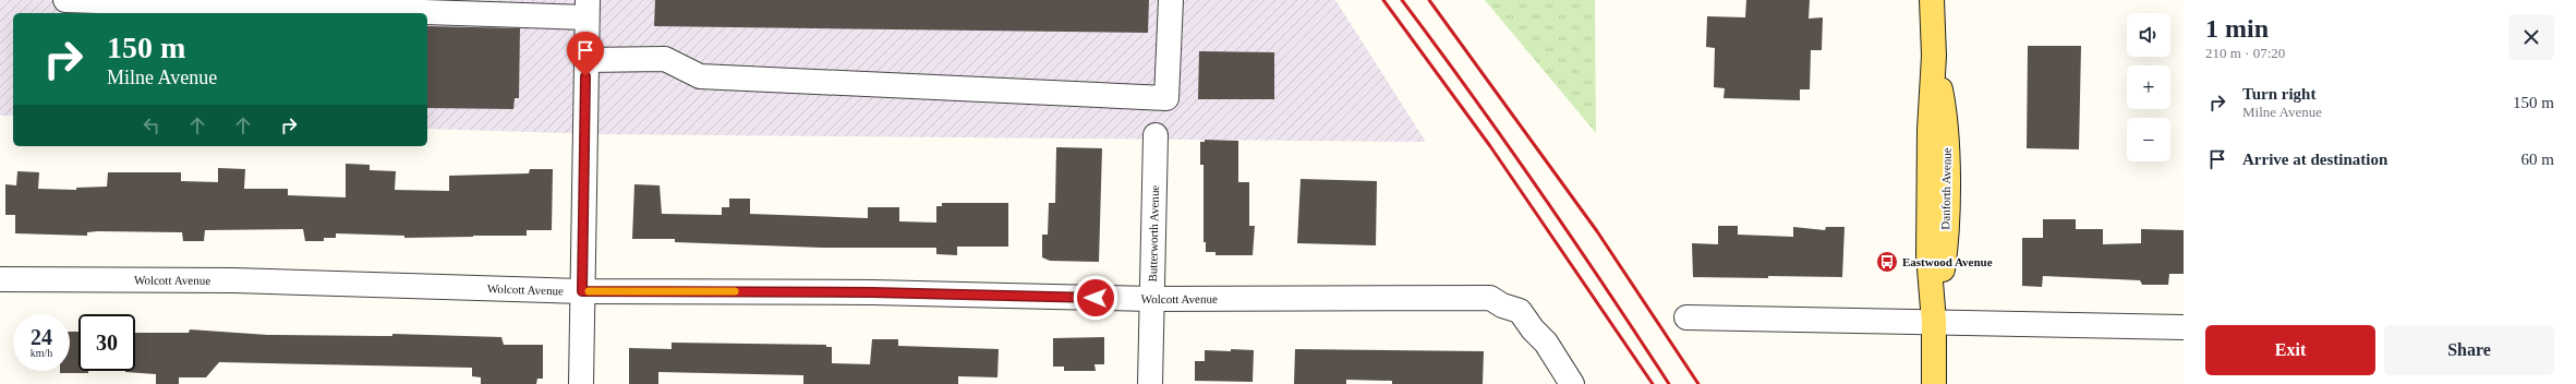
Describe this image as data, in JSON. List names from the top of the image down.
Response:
{
  "streets": {
    "main road": ["Danforth Avenue"],
    "street": ["Butterworth Avenue", "Wolcott Avenue"]
  },
  "crossings": [
    ["Butterworth Avenue", "Wolcott Avenue"]
  ],
  "places": {
    "bus stop": ["Eastwood Avenue"]
  },
  "page": {
    "heading": ["1 min", "210 m · 07:20"],
    "map_buttons": ["+", "−"],
    "turn": ["150 m", "Milne Avenue"],
    "list": [
      {
        "name": "Turn right",
        "note": "Milne Avenue",
        "value": "150 m"
      },
      {
        "name": "Arrive at destination",
        "value": "60 m"
      }
    ],
    "speed": "24 km/h",
    "limit": "30",
    "buttons": ["Exit", "Share"]
  }
}
